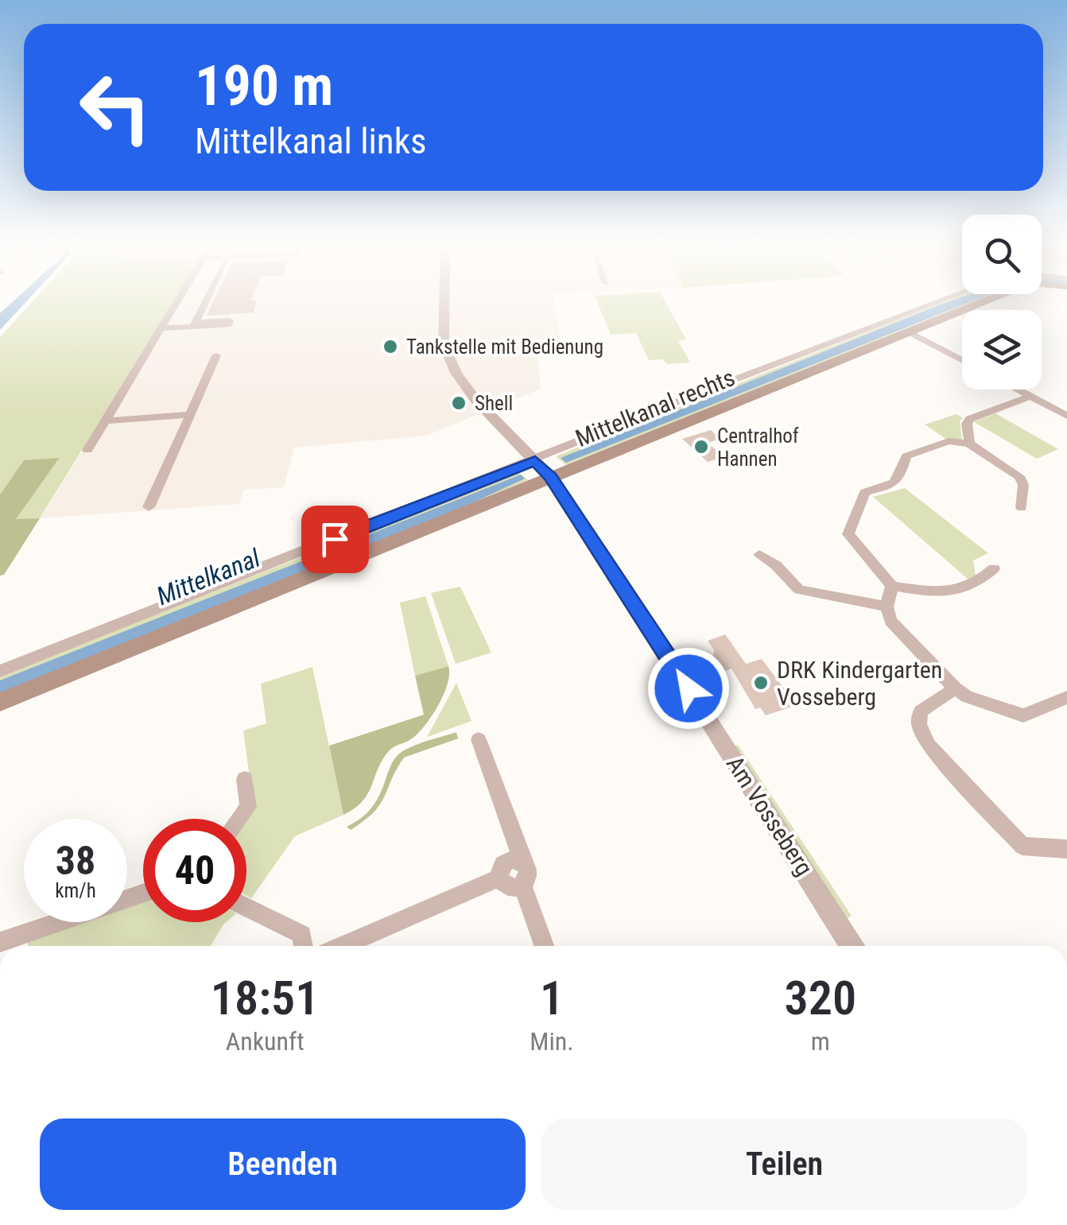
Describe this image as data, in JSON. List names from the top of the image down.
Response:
{
  "streets": {
    "main road": ["Mittelkanal rechts"],
    "street": ["Am Vosseberg"]
  },
  "crossings": [
    ["Mittelkanal rechts", "Am Vosseberg"]
  ],
  "water": ["Mittelkanal"],
  "places": [
    "Tankstelle mit Bedienung",
    "Shell",
    "Centralhof Hannen",
    "DRK Kindergarten Vosseberg"
  ],
  "page": {
    "turn": ["190 m", "Mittelkanal links"],
    "speed": "38 km/h",
    "limit": "40",
    "eta": [
      "18:51",
      "Ankunft",
      "1",
      "Min.",
      "320",
      "m"
    ],
    "buttons": ["Beenden", "Teilen"]
  }
}
